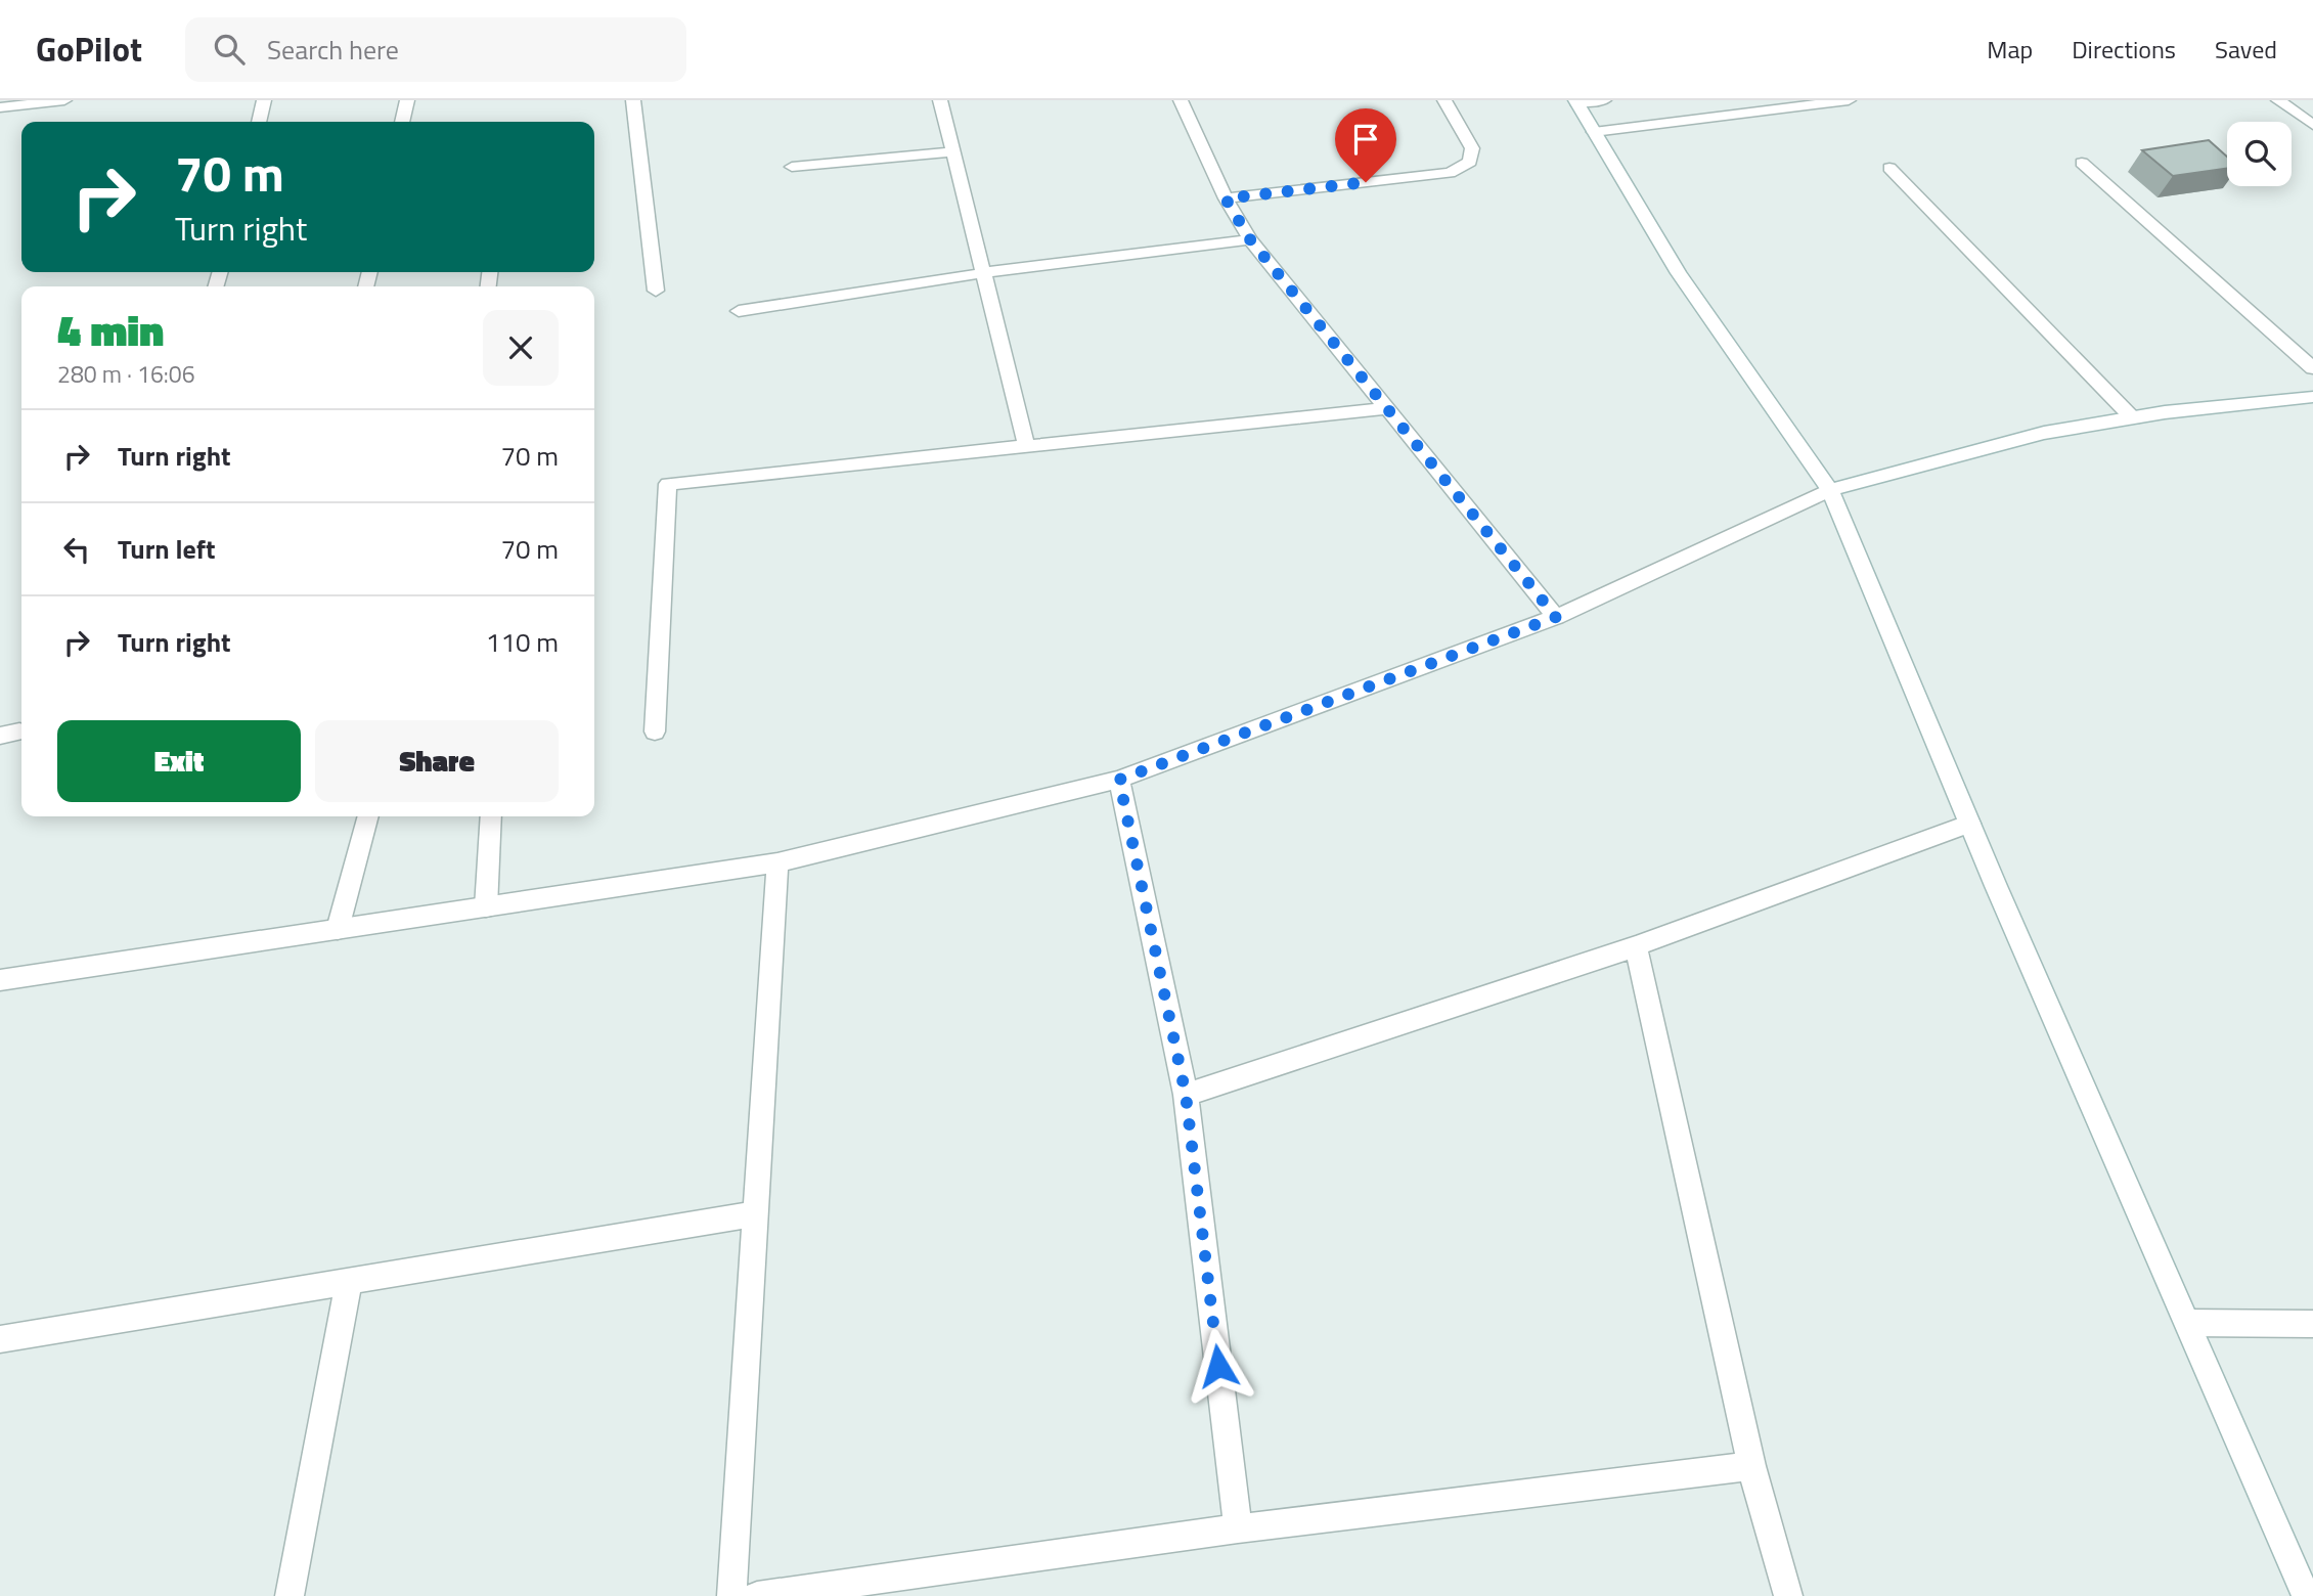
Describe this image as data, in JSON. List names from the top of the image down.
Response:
{
  "page": {
    "header": "GoPilot",
    "search": "Search here",
    "nav": ["Map", "Directions", "Saved"],
    "turn": ["70 m", "Turn right"],
    "heading": ["4 min", "280 m · 16:06"],
    "list": [
      {
        "name": "Turn right",
        "value": "70 m"
      },
      {
        "name": "Turn left",
        "value": "70 m"
      },
      {
        "name": "Turn right",
        "value": "110 m"
      }
    ],
    "buttons": ["Exit", "Share"]
  }
}
